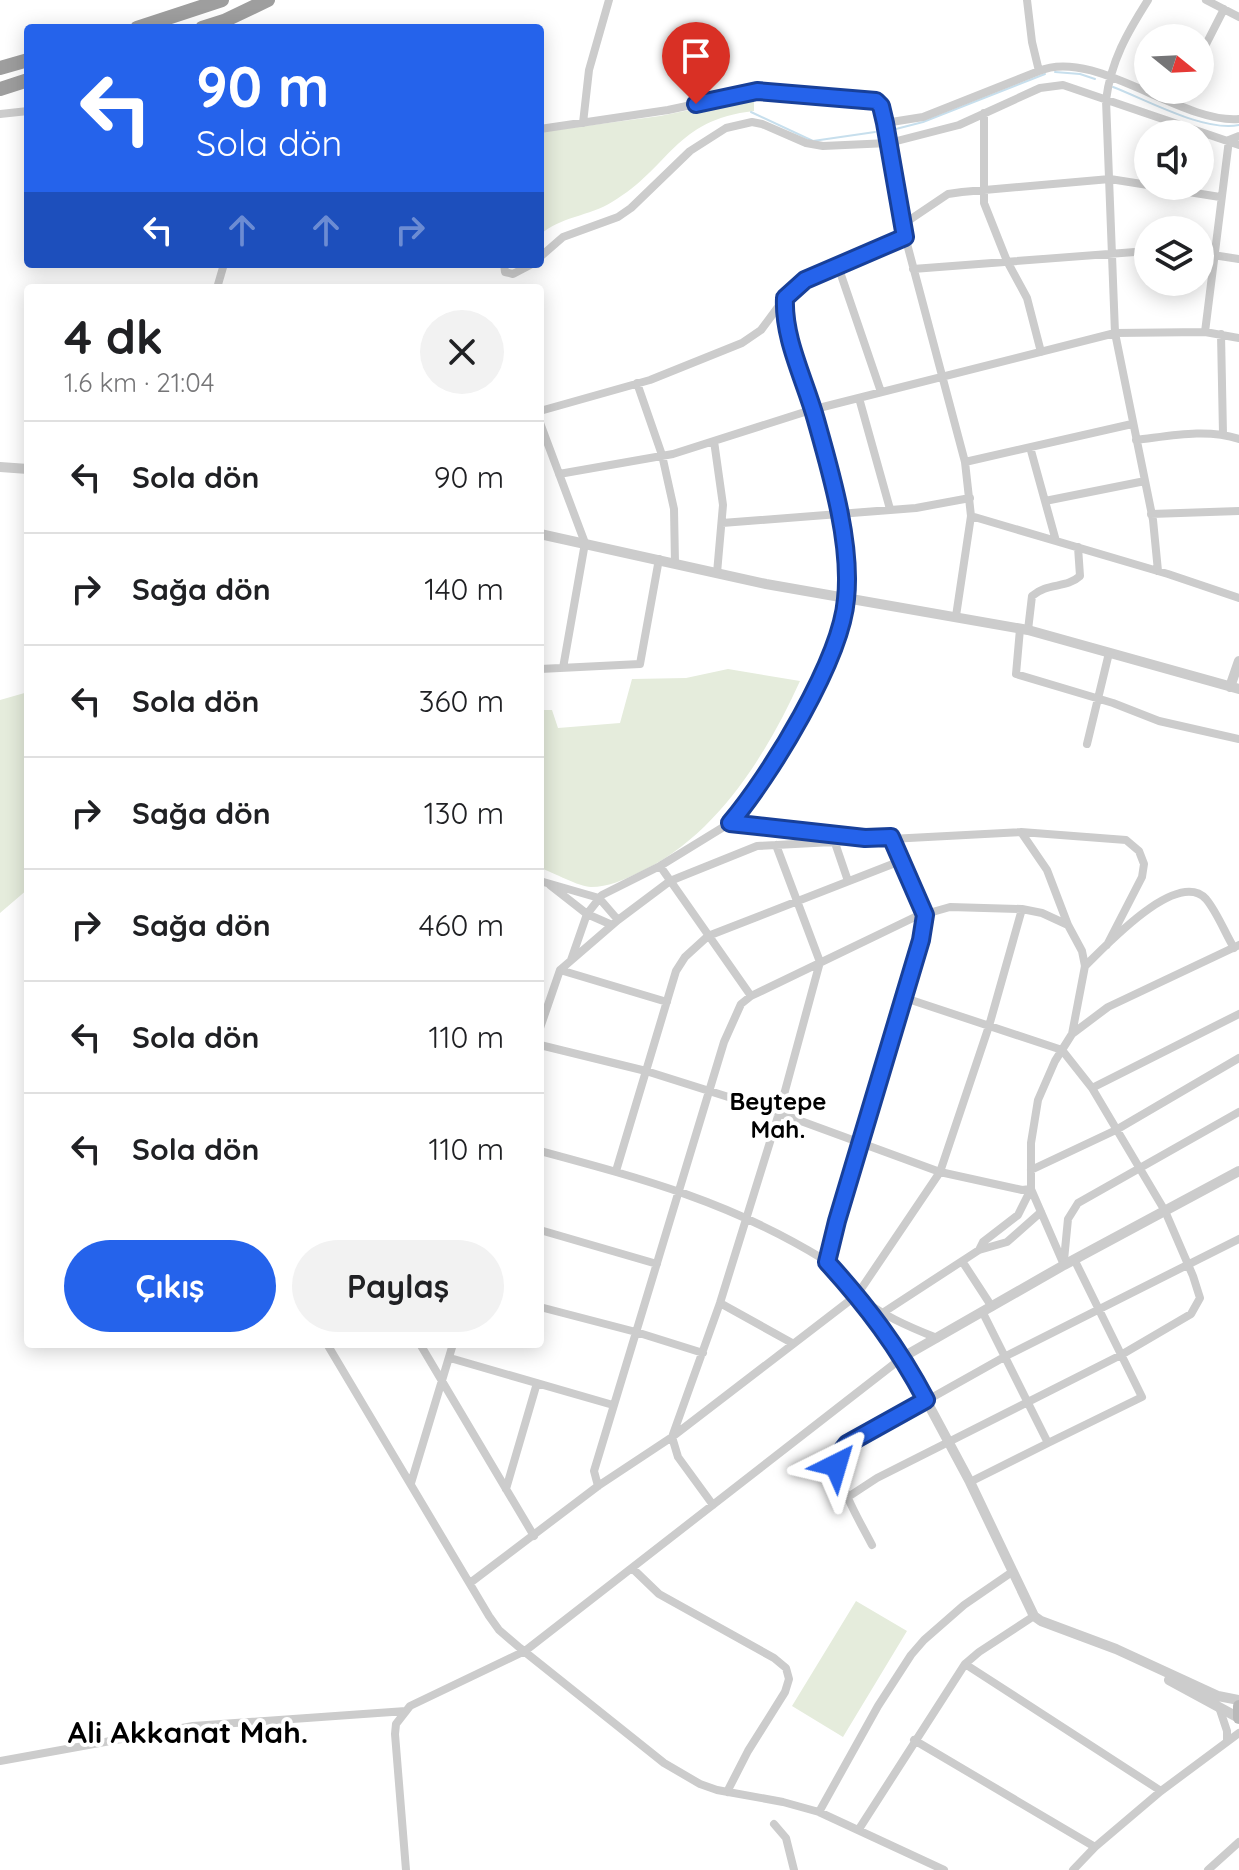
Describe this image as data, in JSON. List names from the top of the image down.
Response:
{
  "districts": ["Beytepe Mah.", "Ali Akkanat Mah."],
  "north": "right",
  "page": {
    "turn": ["90 m", "Sola dön"],
    "heading": ["4 dk", "1.6 km · 21:04"],
    "list": [
      {
        "name": "Sola dön",
        "value": "90 m"
      },
      {
        "name": "Sağa dön",
        "value": "140 m"
      },
      {
        "name": "Sola dön",
        "value": "360 m"
      },
      {
        "name": "Sağa dön",
        "value": "130 m"
      },
      {
        "name": "Sağa dön",
        "value": "460 m"
      },
      {
        "name": "Sola dön",
        "value": "110 m"
      },
      {
        "name": "Sola dön",
        "value": "110 m"
      }
    ],
    "buttons": ["Çıkış", "Paylaş"]
  }
}
